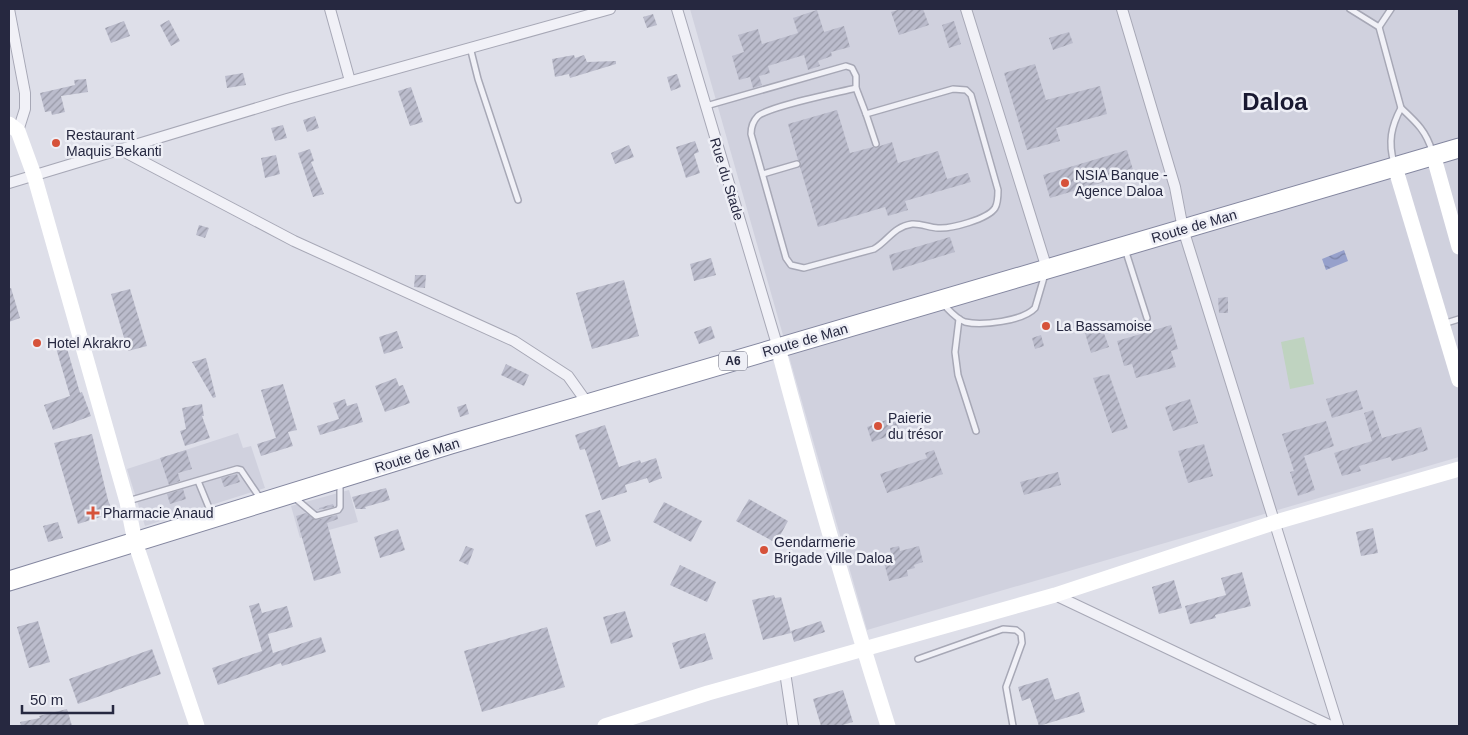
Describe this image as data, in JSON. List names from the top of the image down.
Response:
{
  "streets": {
    "highway": ["Route de Man", "A6"],
    "street": ["Rue du Stade"]
  },
  "crossings": [
    ["Rue du Stade", "Route de Man"]
  ],
  "districts": ["Daloa"],
  "places": {
    "other": [
      "Restaurant Maquis Bekanti",
      "NSIA Banque - Agence Daloa",
      "La Bassamoise",
      "Hotel Akrakro",
      "Paierie du trésor",
      "Gendarmerie Brigade Ville Daloa"
    ],
    "health": ["Pharmacie Anaud"]
  },
  "scale_bar": "50 m"
}
